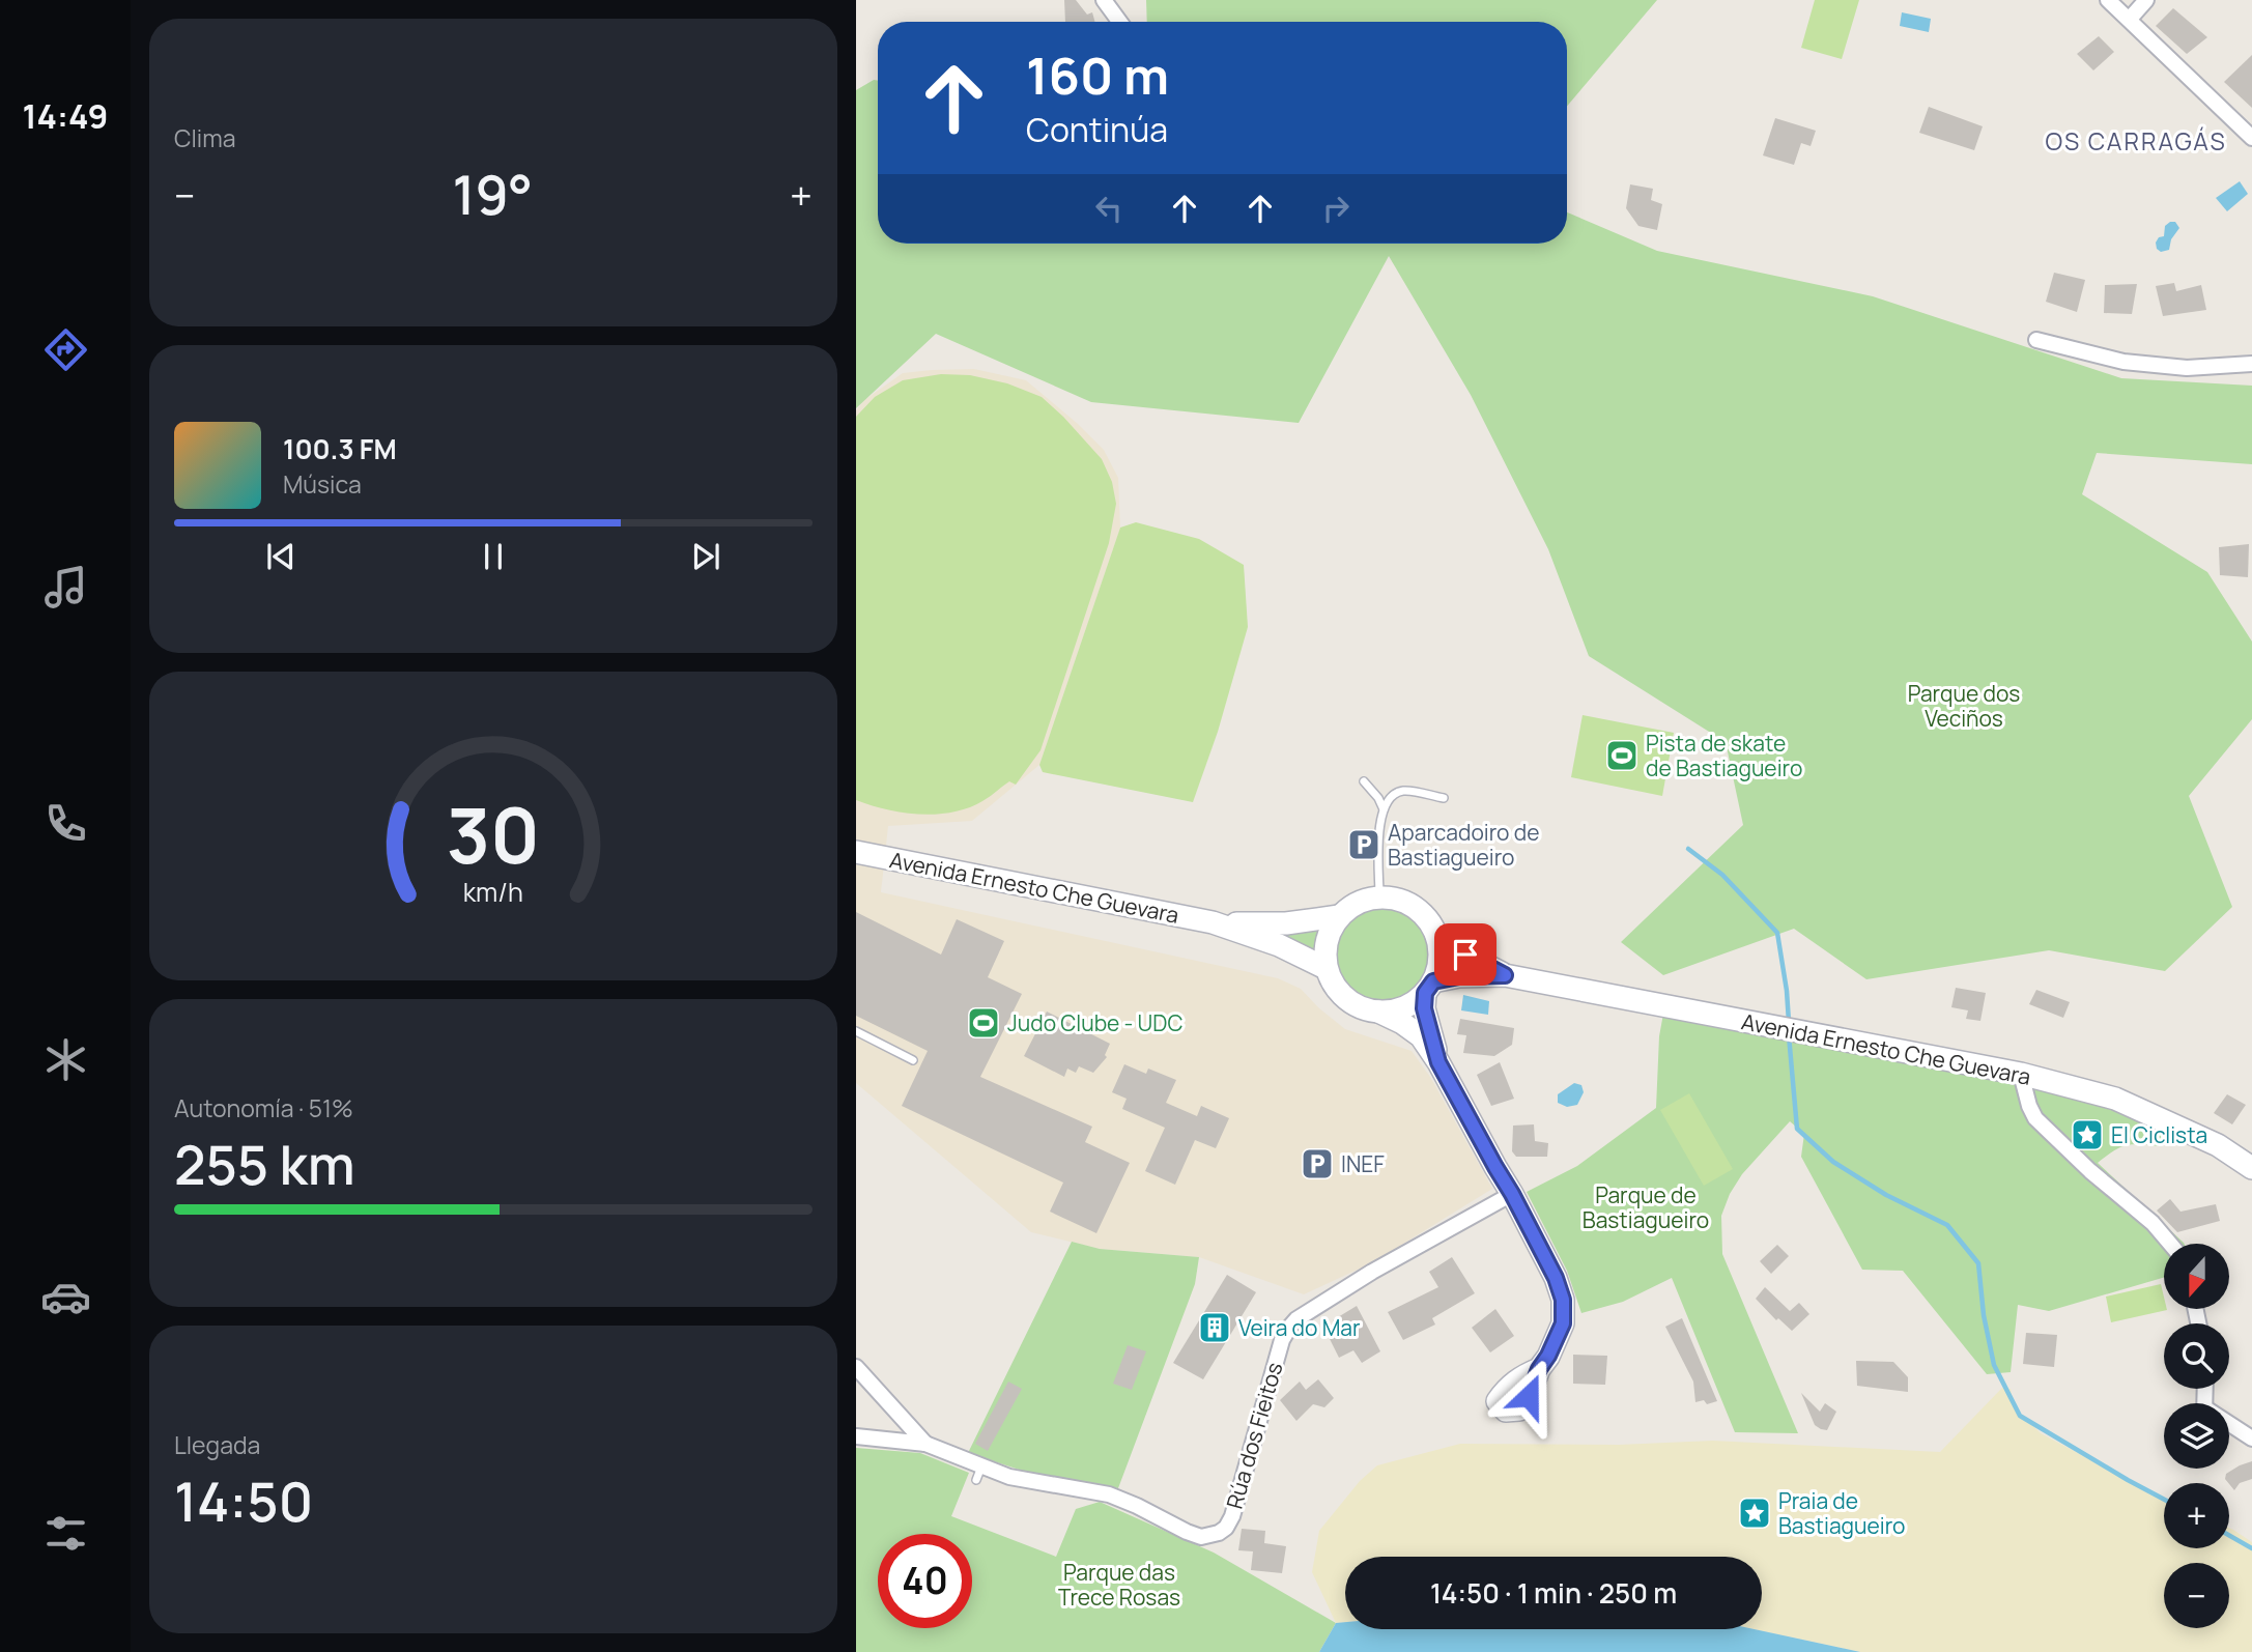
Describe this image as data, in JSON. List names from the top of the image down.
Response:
{
  "streets": {
    "main road": ["Avenida Ernesto Che Guevara"],
    "street": ["Rúa dos Fieitos"]
  },
  "districts": ["OS CARRAGÁS"],
  "parks": ["Parque dos Veciños", "Parque de Bastiagueiro", "Parque das Trece Rosas"],
  "places": {
    "sports": ["Pista de skate de Bastiagueiro", "Judo Clube - UDC"],
    "parking": ["Aparcadoiro de Bastiagueiro", "INEF"],
    "place": ["El Ciclista", "Praia de Bastiagueiro"],
    "building": ["Veira do Mar"]
  },
  "north": "bottom",
  "page": {
    "tabs": "14:49",
    "tile": [
      "Clima",
      ["Autonomía · 51%", "255 km"],
      ["Llegada", "14:50"]
    ],
    "turn": ["160 m", "Continúa"],
    "heat": ["−", "19°", "+"],
    "song": ["100.3 FM", "Música"],
    "map_buttons": ["+", "−"],
    "limit": "40",
    "trip": "14:50 · 1 min · 250 m",
    "gauge": ["30", "km/h"]
  }
}
